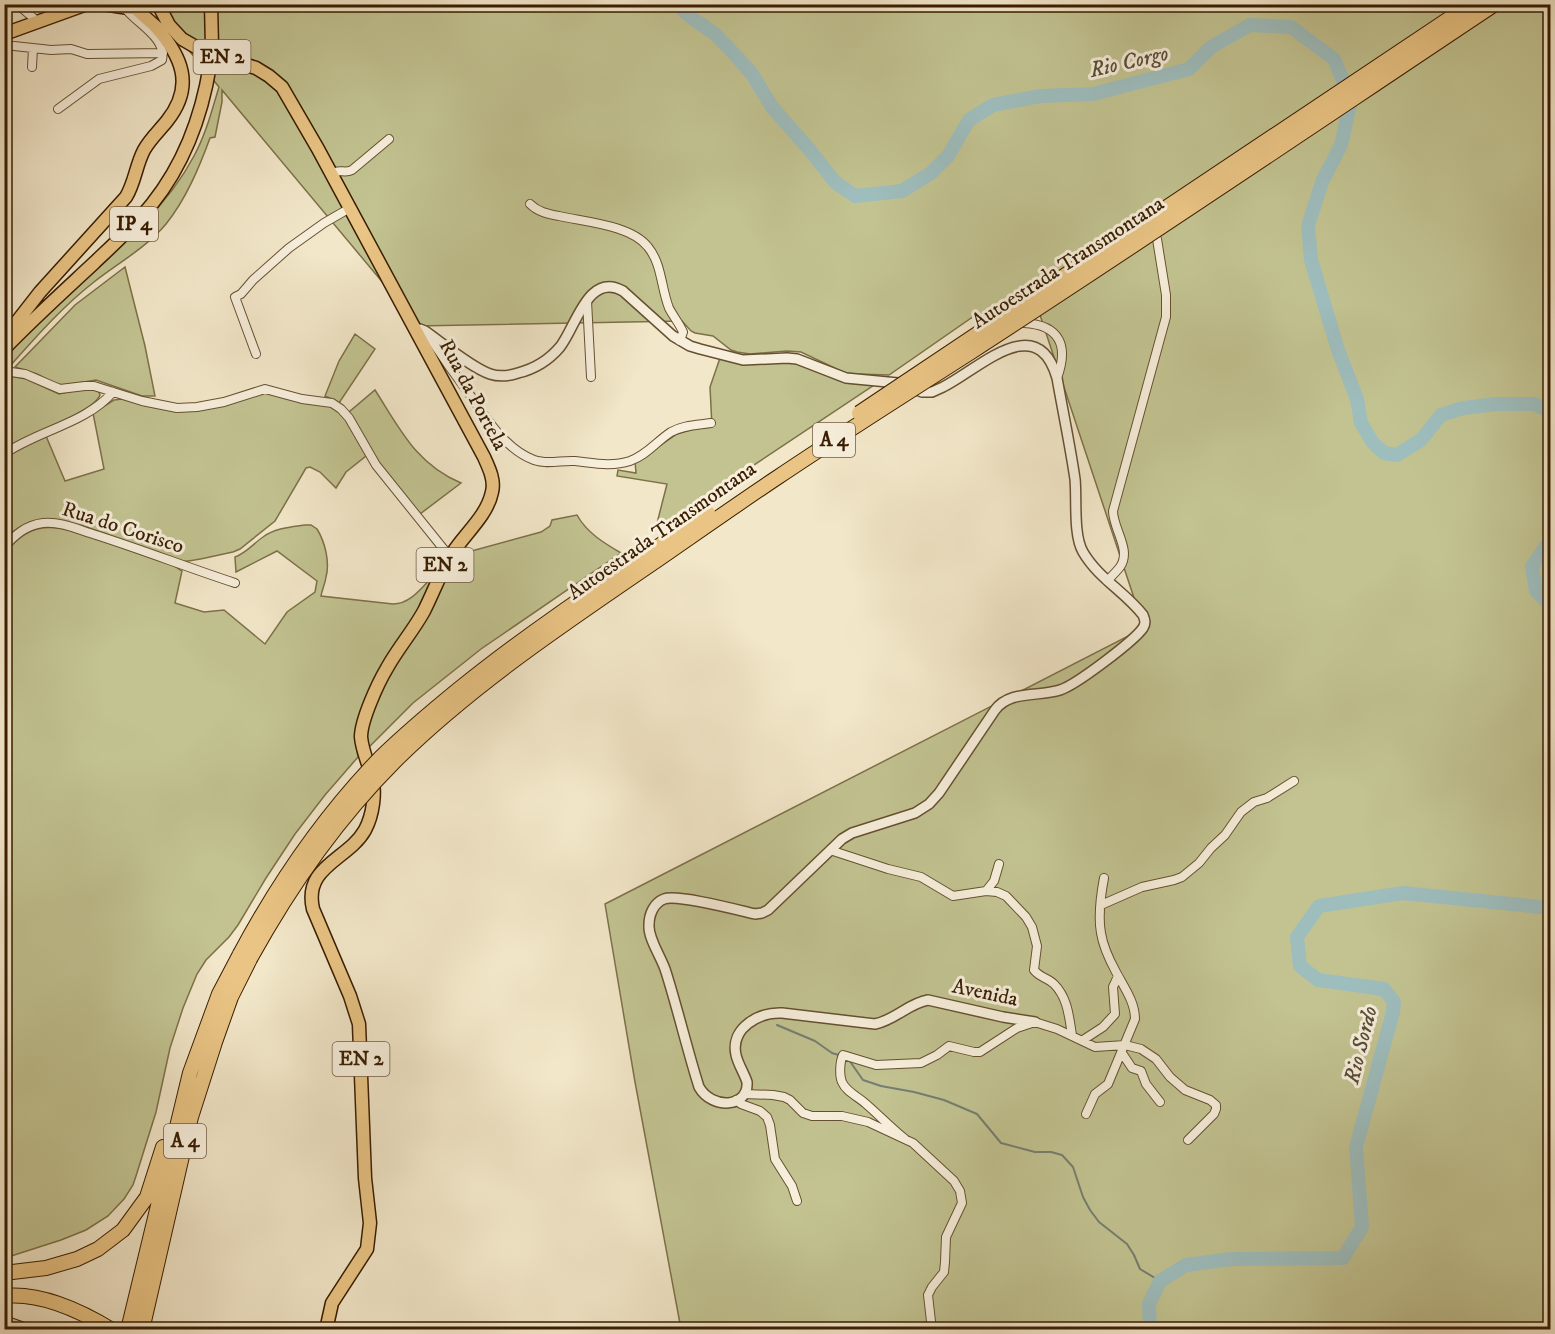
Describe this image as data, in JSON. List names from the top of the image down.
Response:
{
  "streets": {
    "highway": ["Autoestrada Transmontana", "A 4"],
    "main road": ["EN 2", "IP 4", "Rua da Portela"],
    "street": ["Rua do Corisco", "Avenida"]
  },
  "water": ["Rio Corgo", "Rio Sordo"]
}
